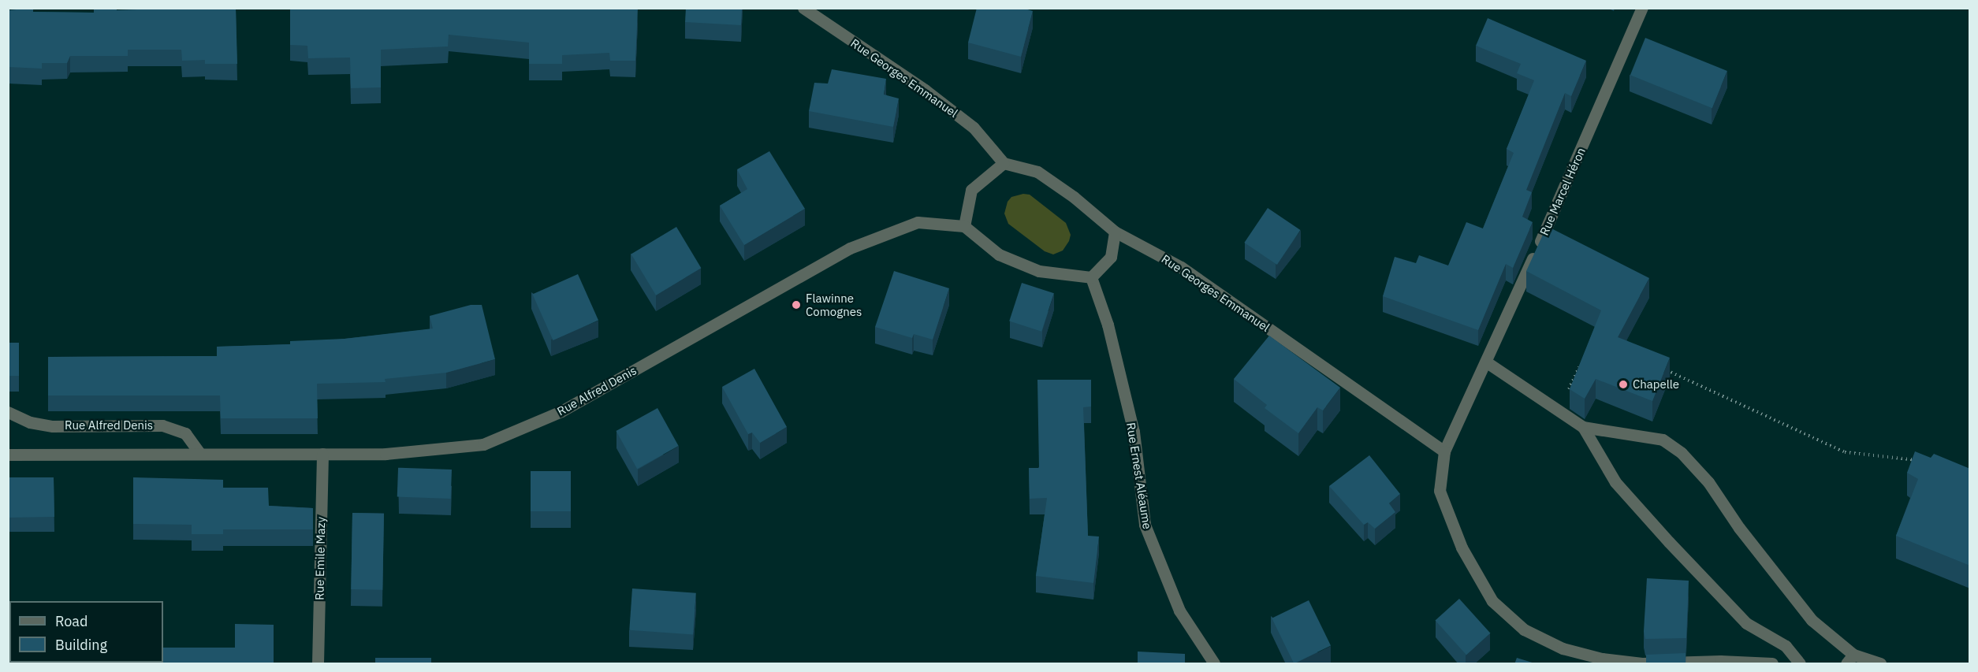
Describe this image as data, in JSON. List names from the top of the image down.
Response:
{
  "streets": {
    "street": [
      "Rue Georges Emmanuel",
      "Rue Marcel Héron",
      "Rue Alfred Denis",
      "Rue Ernest Aléaume",
      "Rue Emile Mazy"
    ]
  },
  "crossings": [
    ["Rue Georges Emmanuel", "Rue Marcel Héron"],
    ["Rue Alfred Denis", "Rue Emile Mazy"]
  ],
  "places": ["Flawinne Comognes", "Chapelle"],
  "legend": ["Road", "Building"]
}
